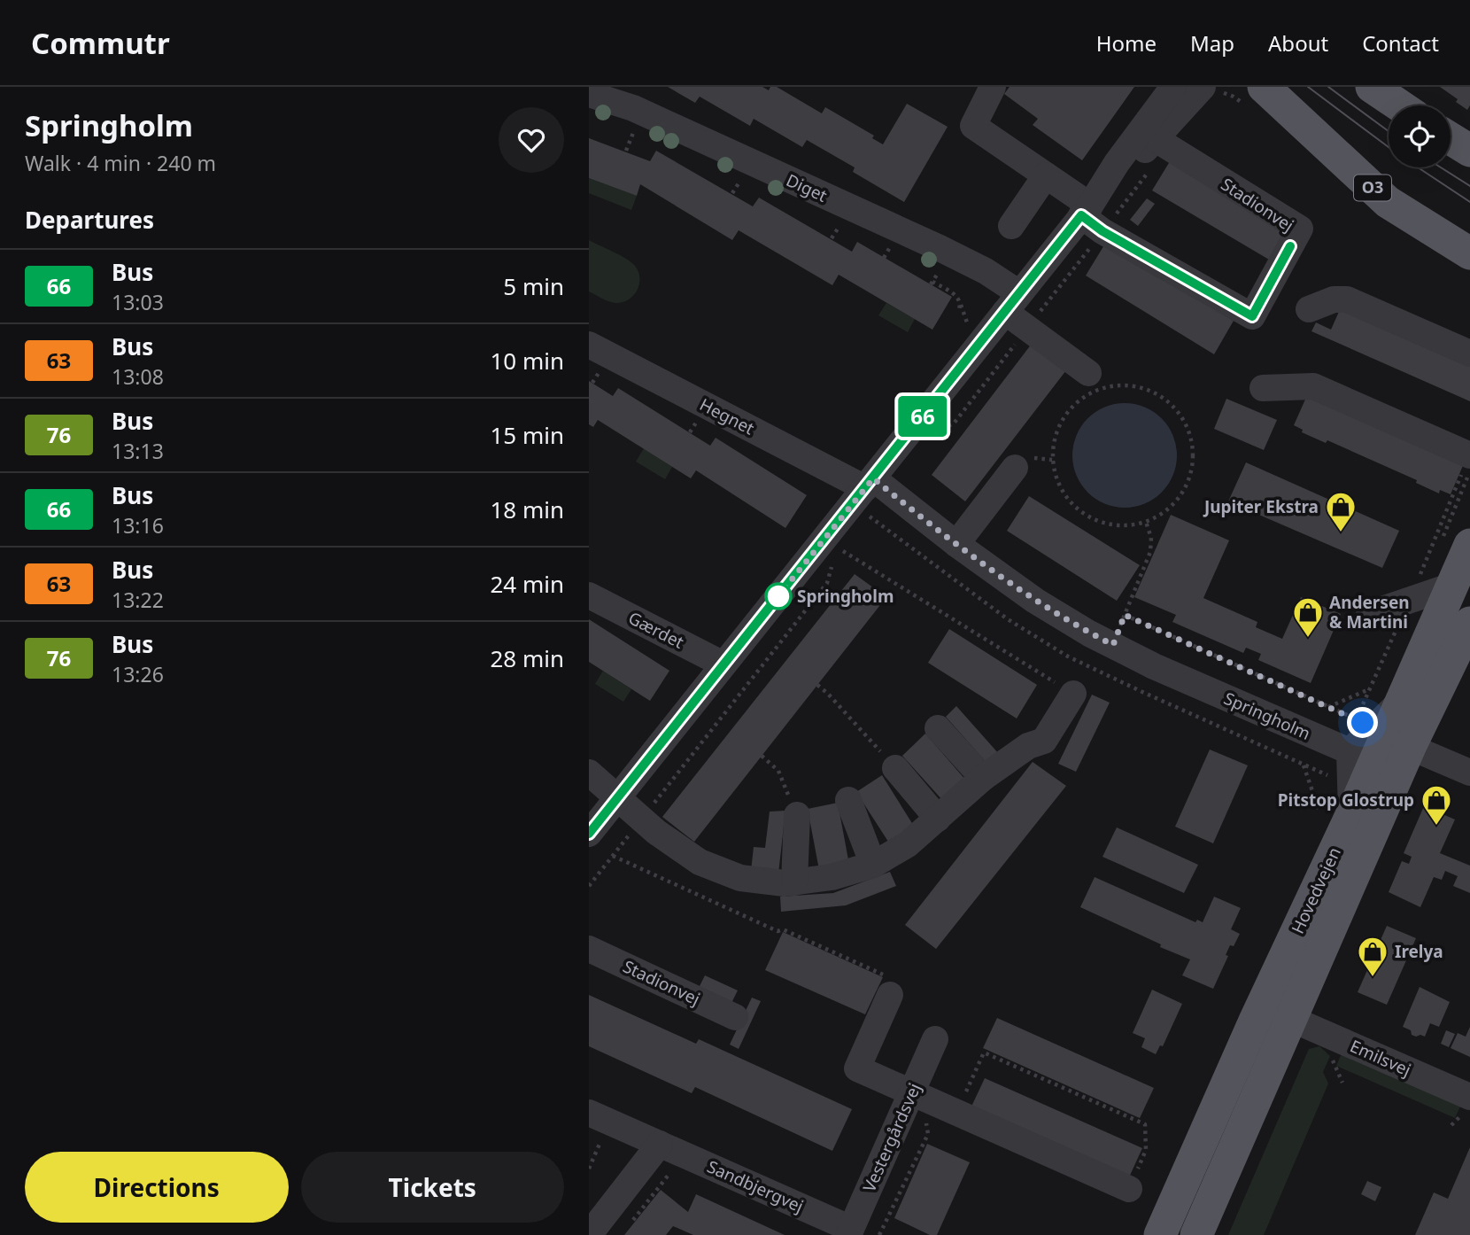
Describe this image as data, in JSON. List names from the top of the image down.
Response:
{
  "streets": {
    "main road": ["O3", "Hovedvejen"],
    "street": [
      "Diget",
      "Stadionvej",
      "Hegnet",
      "Gærdet",
      "Springholm",
      "Emilsvej",
      "Vestergårdsvej",
      "Sandbjergvej"
    ]
  },
  "crossings": [
    ["Hegnet", "Springholm"],
    ["Hovedvejen", "Emilsvej"],
    ["Vestergårdsvej", "Sandbjergvej"]
  ],
  "places": {
    "shop": [
      "Jupiter Ekstra",
      "Andersen & Martini",
      "Pitstop Glostrup",
      "Irelya"
    ],
    "other": ["Springholm"]
  },
  "lines": ["bus line 66"],
  "page": {
    "header": "Commutr",
    "nav": [
      "Home",
      "Map",
      "About",
      "Contact"
    ],
    "heading": [
      ["Springholm", "Walk · 4 min · 240 m"],
      "Departures"
    ],
    "on_map": "66",
    "list": [
      {
        "mark": "66",
        "name": "Bus",
        "note": "13:03",
        "value": "5 min"
      },
      {
        "mark": "63",
        "name": "Bus",
        "note": "13:08",
        "value": "10 min"
      },
      {
        "mark": "76",
        "name": "Bus",
        "note": "13:13",
        "value": "15 min"
      },
      {
        "mark": "66",
        "name": "Bus",
        "note": "13:16",
        "value": "18 min"
      },
      {
        "mark": "63",
        "name": "Bus",
        "note": "13:22",
        "value": "24 min"
      },
      {
        "mark": "76",
        "name": "Bus",
        "note": "13:26",
        "value": "28 min"
      }
    ],
    "buttons": ["Directions", "Tickets"]
  }
}
